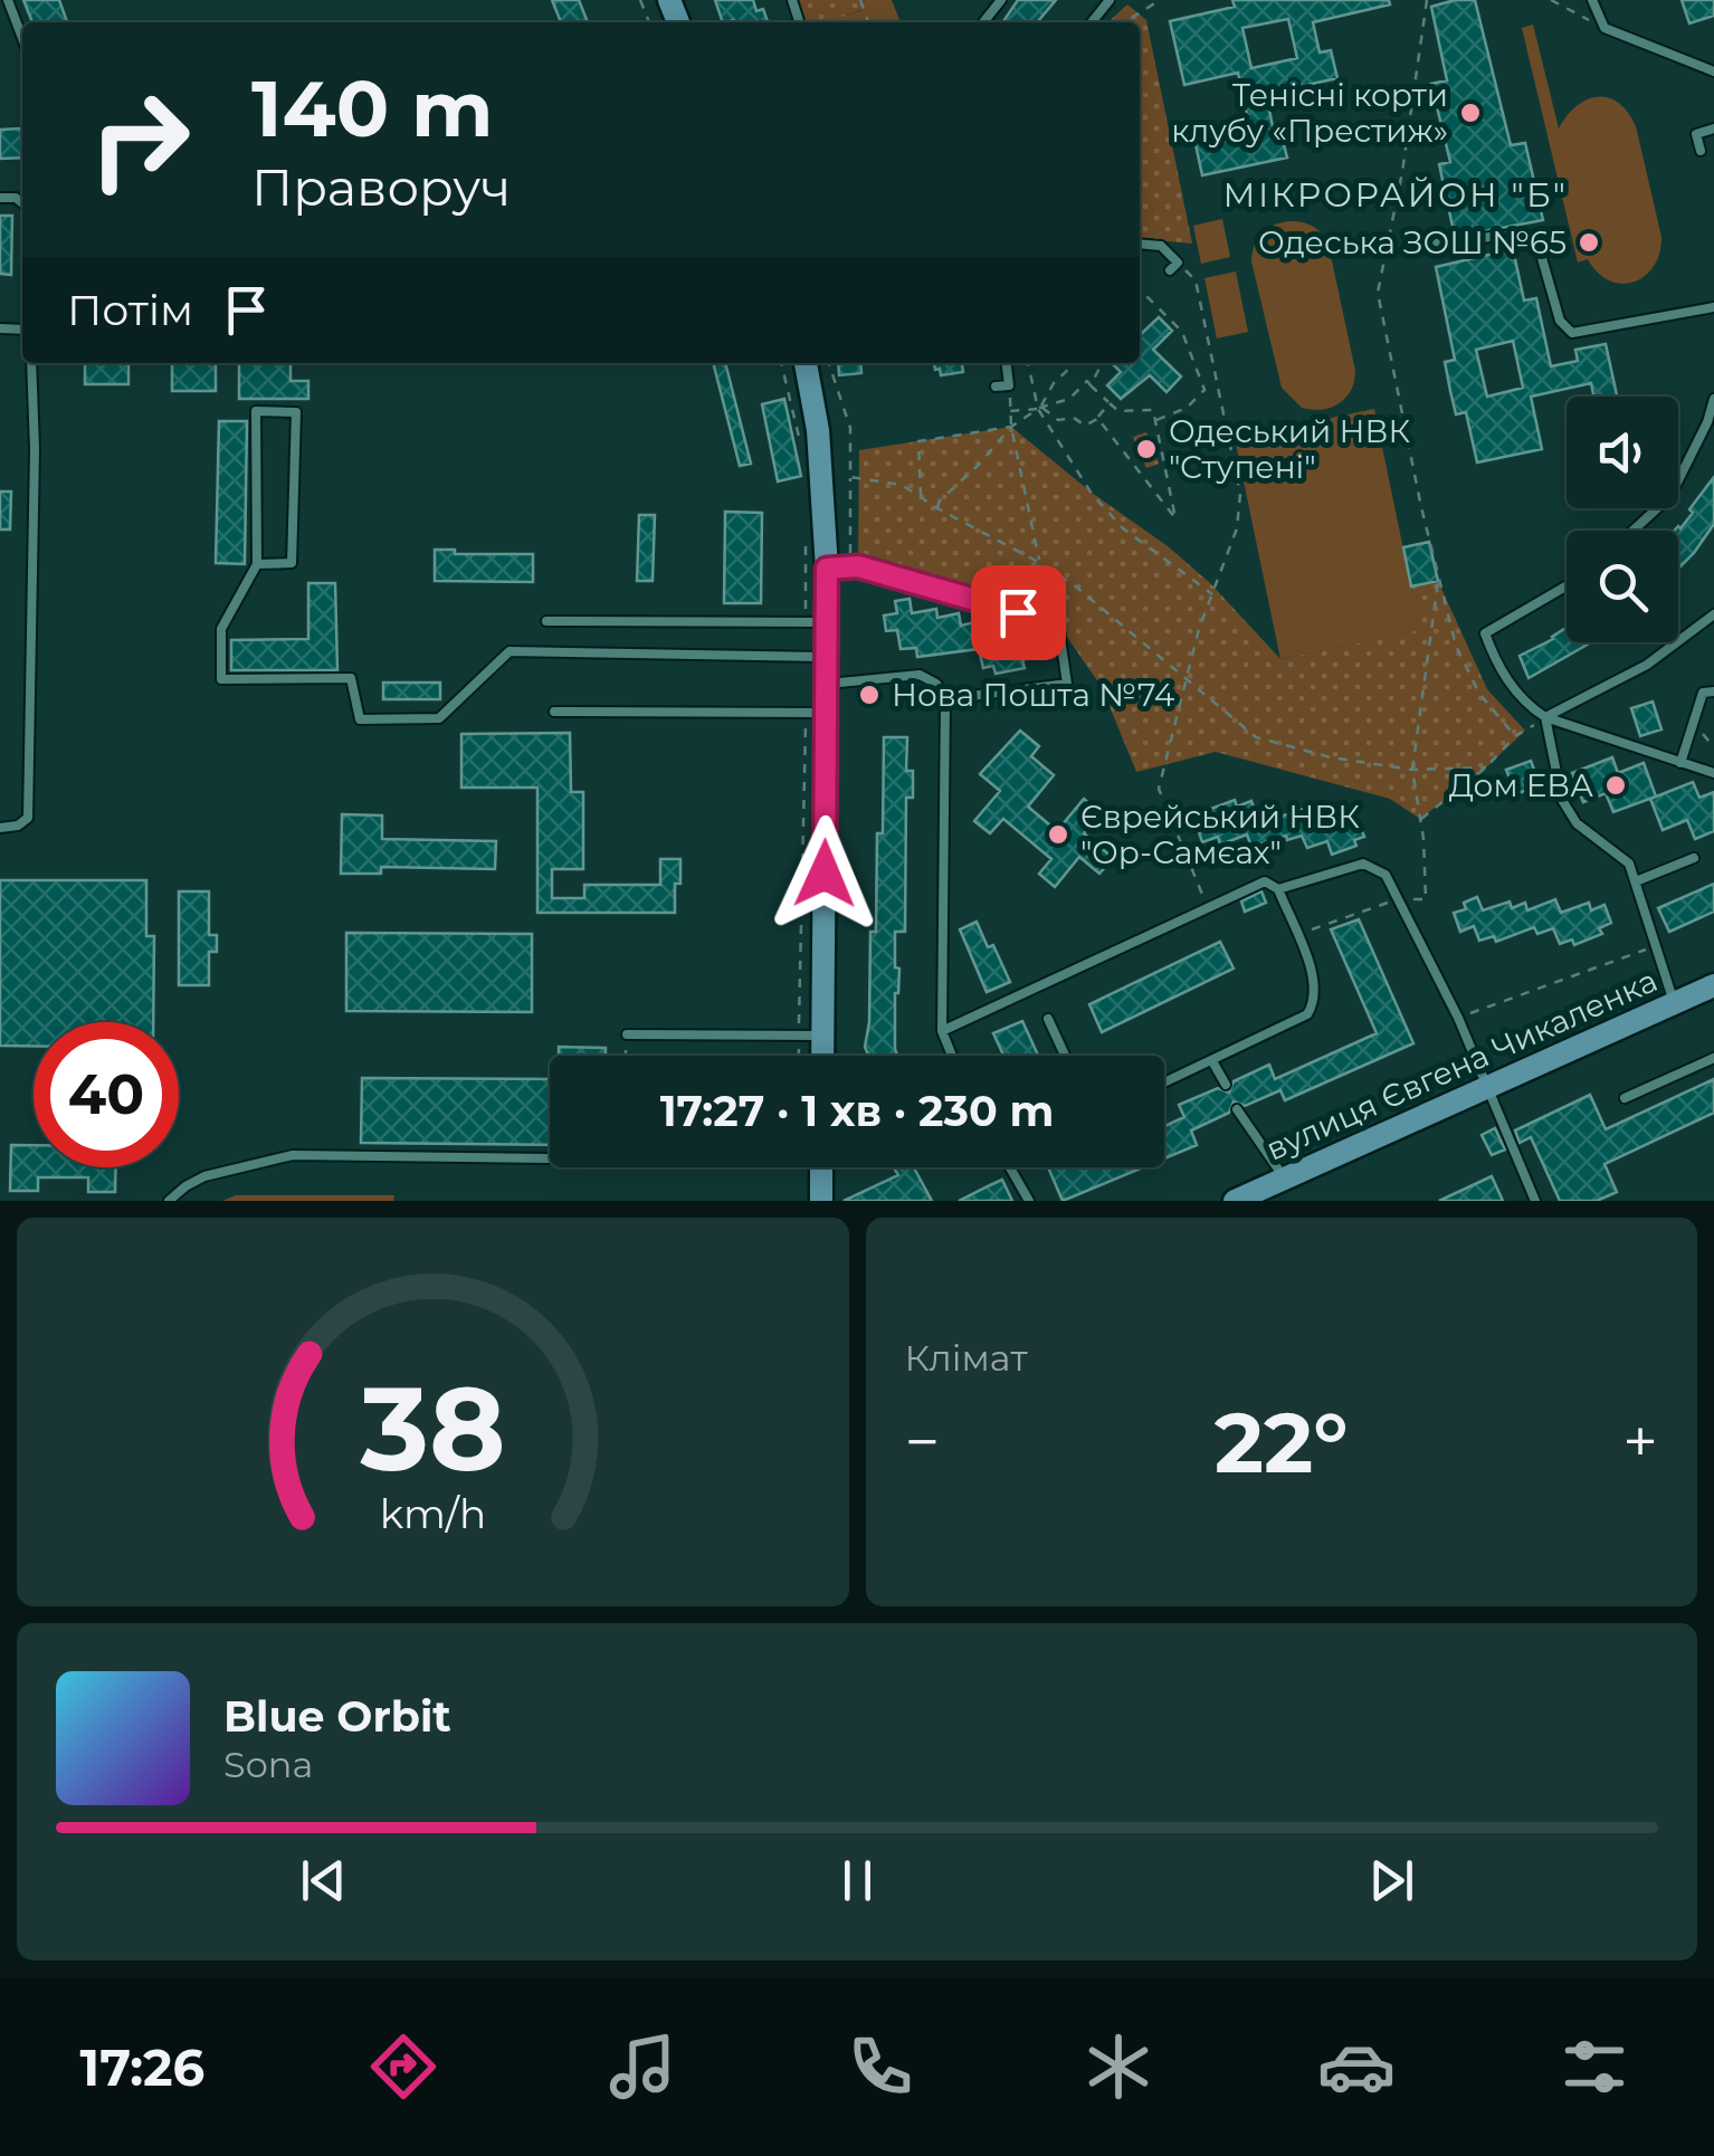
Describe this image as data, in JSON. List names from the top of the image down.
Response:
{
  "streets": {
    "street": ["вулиця Євгена Чикаленка"]
  },
  "districts": ["МІКРОРАЙОН \"Б\""],
  "places": [
    "Тенісні корти клубу «Престиж»",
    "Одеська ЗОШ №65",
    "Одеський НВК \"Ступені\"",
    "Нова Пошта №74",
    "Дом ЕВА",
    "Єврейський НВК \"Ор-Самєах\""
  ],
  "page": {
    "turn": ["140 m", "Праворуч"],
    "then": "Потім",
    "limit": "40",
    "trip": "17:27 · 1 хв · 230 m",
    "tile": "Клімат",
    "heat": ["−", "22°", "+"],
    "song": ["Blue Orbit", "Sona"],
    "tabs": "17:26",
    "gauge": ["38", "km/h"]
  }
}
